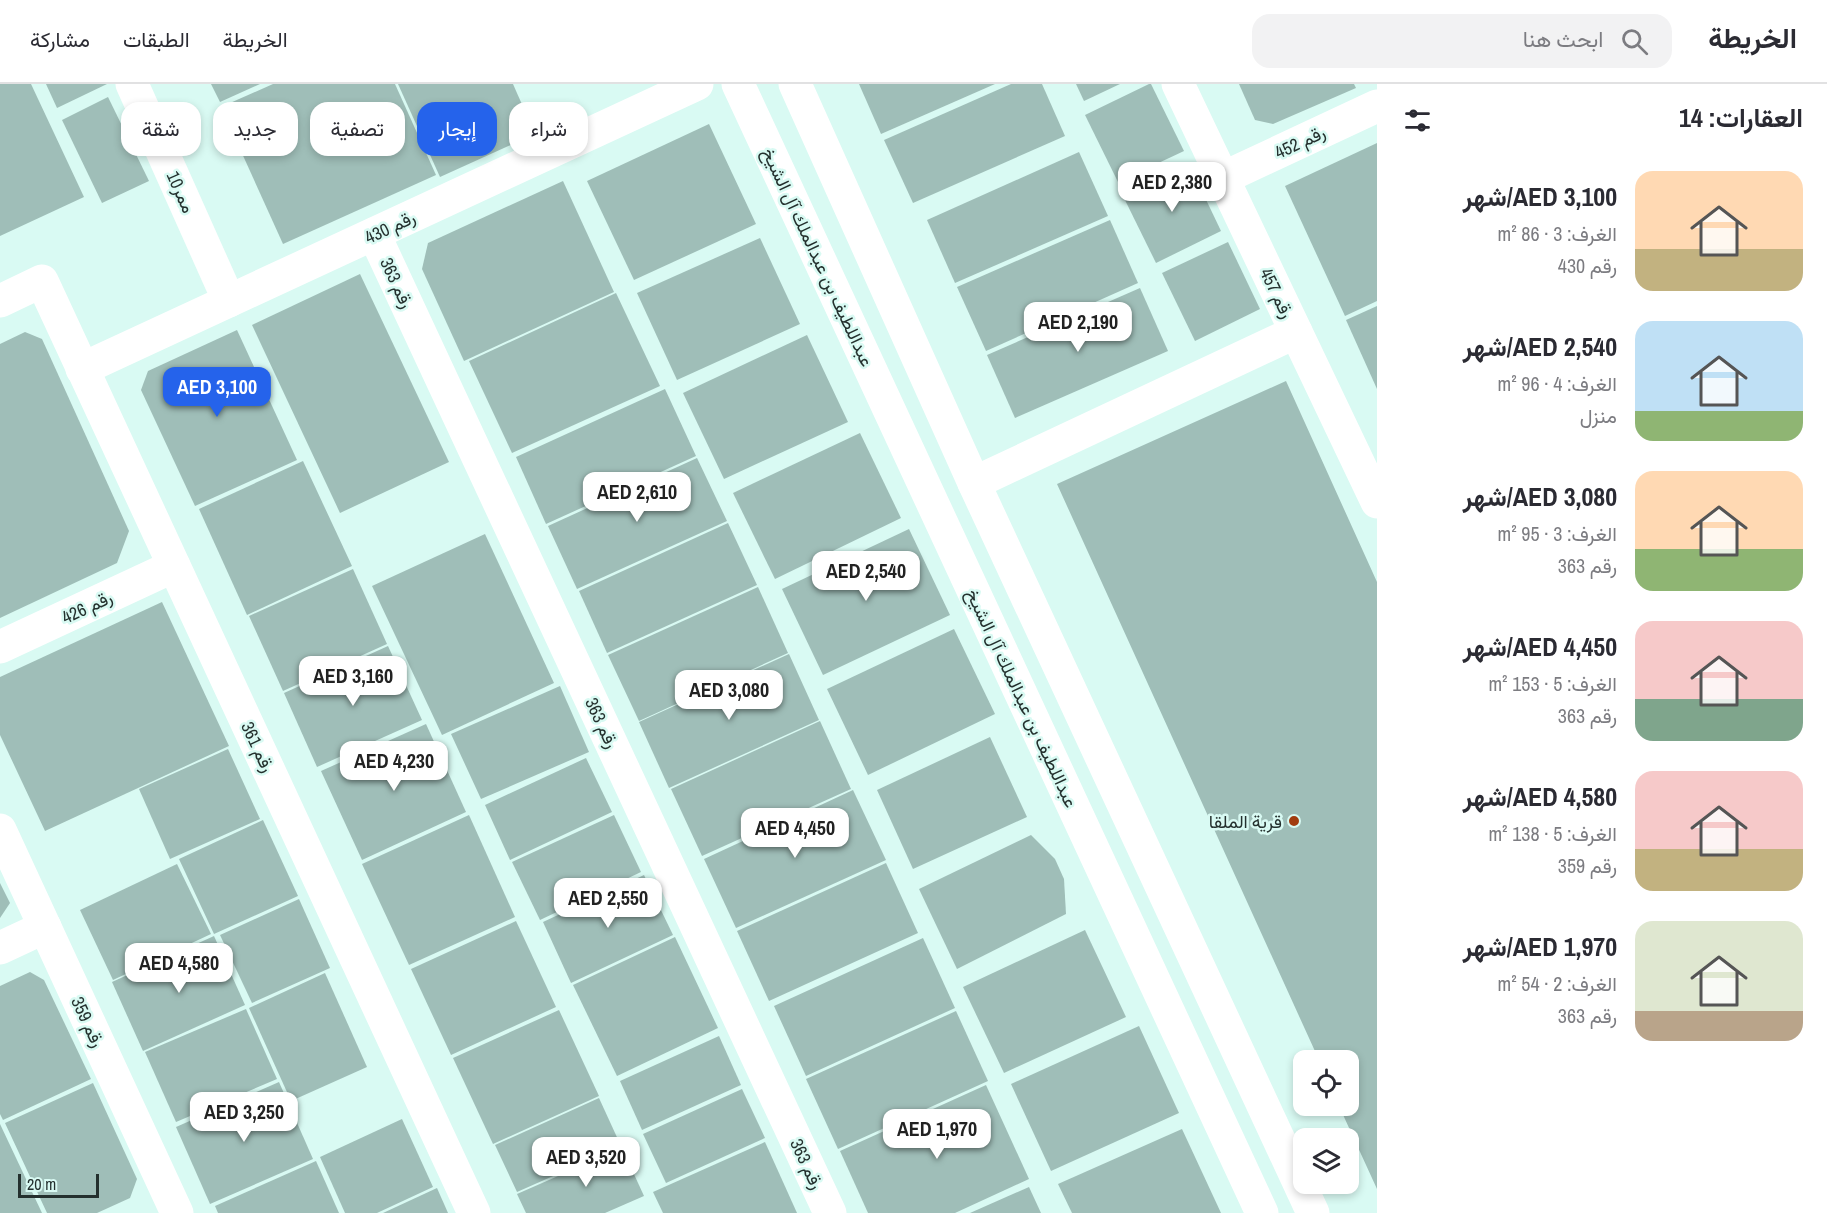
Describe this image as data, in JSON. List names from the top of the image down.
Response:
{
  "streets": {
    "street": [
      "رقم 452",
      "ممر10",
      "رقم 430",
      "عبداللطيف بن عبدالملك آل الشيخ",
      "رقم 363",
      "رقم 457",
      "رقم 426",
      "رقم 361",
      "رقم 359"
    ]
  },
  "crossings": [
    ["رقم 452", "رقم 457"],
    ["ممر10", "رقم 430"],
    ["رقم 430", "رقم 363"],
    ["رقم 430", "رقم 361"],
    ["رقم 426", "رقم 361"]
  ],
  "places": ["قرية الملقا"],
  "scale_bar": "20 m",
  "page": {
    "header": "الخريطة",
    "search": "ابحث هنا",
    "nav": ["الخريطة", "الطبقات", "مشاركة"],
    "heading": "العقارات: 14",
    "chip": [
      "شراء",
      "إيجار",
      "تصفية",
      "جديد",
      "شقة"
    ],
    "list": [
      {
        "name": "AED 3,100/شهر",
        "note": "الغرف: 3 · 86 m² · رقم 430"
      },
      {
        "name": "AED 2,540/شهر",
        "note": "الغرف: 4 · 96 m² · منزل"
      },
      {
        "name": "AED 3,080/شهر",
        "note": "الغرف: 3 · 95 m² · رقم 363"
      },
      {
        "name": "AED 4,450/شهر",
        "note": "الغرف: 5 · 153 m² · رقم 363"
      },
      {
        "name": "AED 4,580/شهر",
        "note": "الغرف: 5 · 138 m² · رقم 359"
      },
      {
        "name": "AED 1,970/شهر",
        "note": "الغرف: 2 · 54 m² · رقم 363"
      }
    ],
    "price": [
      "AED 2,380",
      "AED 2,190",
      "AED 3,100",
      "AED 2,610",
      "AED 2,540",
      "AED 3,160",
      "AED 3,080",
      "AED 4,230",
      "AED 4,450",
      "AED 2,550",
      "AED 4,580",
      "AED 3,250",
      "AED 1,970",
      "AED 3,520"
    ],
    "scale": "20 m"
  }
}
